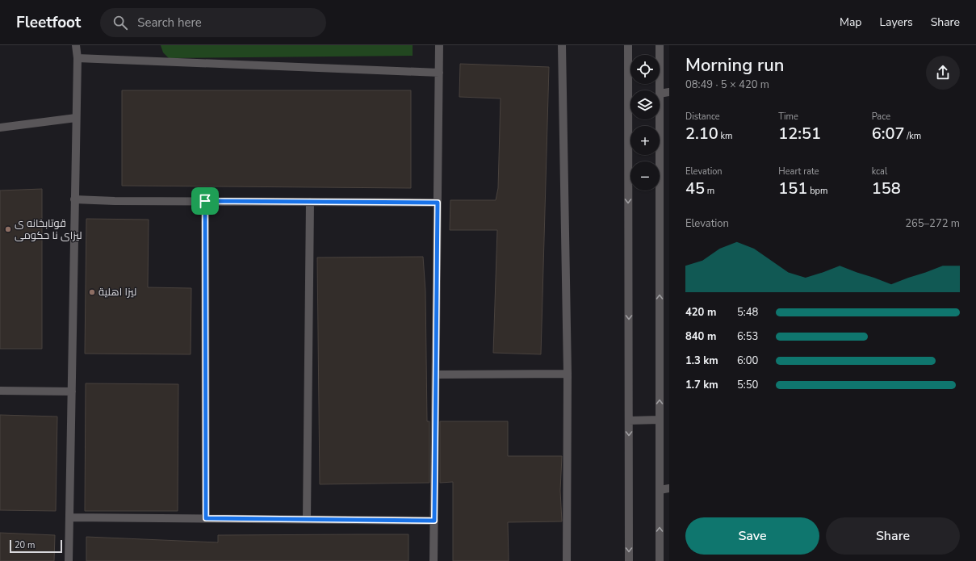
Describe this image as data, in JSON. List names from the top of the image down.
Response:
{
  "places": ["قوتابخانه ى ليزاى نا حكومى", "ليزا اهلية"],
  "scale_bar": "20 m",
  "page": {
    "header": "Fleetfoot",
    "search": "Search here",
    "nav": ["Map", "Layers", "Share"],
    "heading": ["Morning run", "08:49 · 5 × 420 m"],
    "map_buttons": ["+", "−"],
    "stats": [
      ["Distance", "2.10 km"],
      ["Time", "12:51"],
      ["Pace", "6:07 /km"],
      ["Elevation", "45 m"],
      ["Heart rate", "151 bpm"],
      ["kcal", "158"]
    ],
    "chart": ["Elevation", "265–272 m"],
    "list": [
      {
        "name": "420 m",
        "note": "5:48"
      },
      {
        "name": "840 m",
        "note": "6:53"
      },
      {
        "name": "1.3 km",
        "note": "6:00"
      },
      {
        "name": "1.7 km",
        "note": "5:50"
      }
    ],
    "buttons": ["Save", "Share"],
    "scale": "20 m"
  }
}
